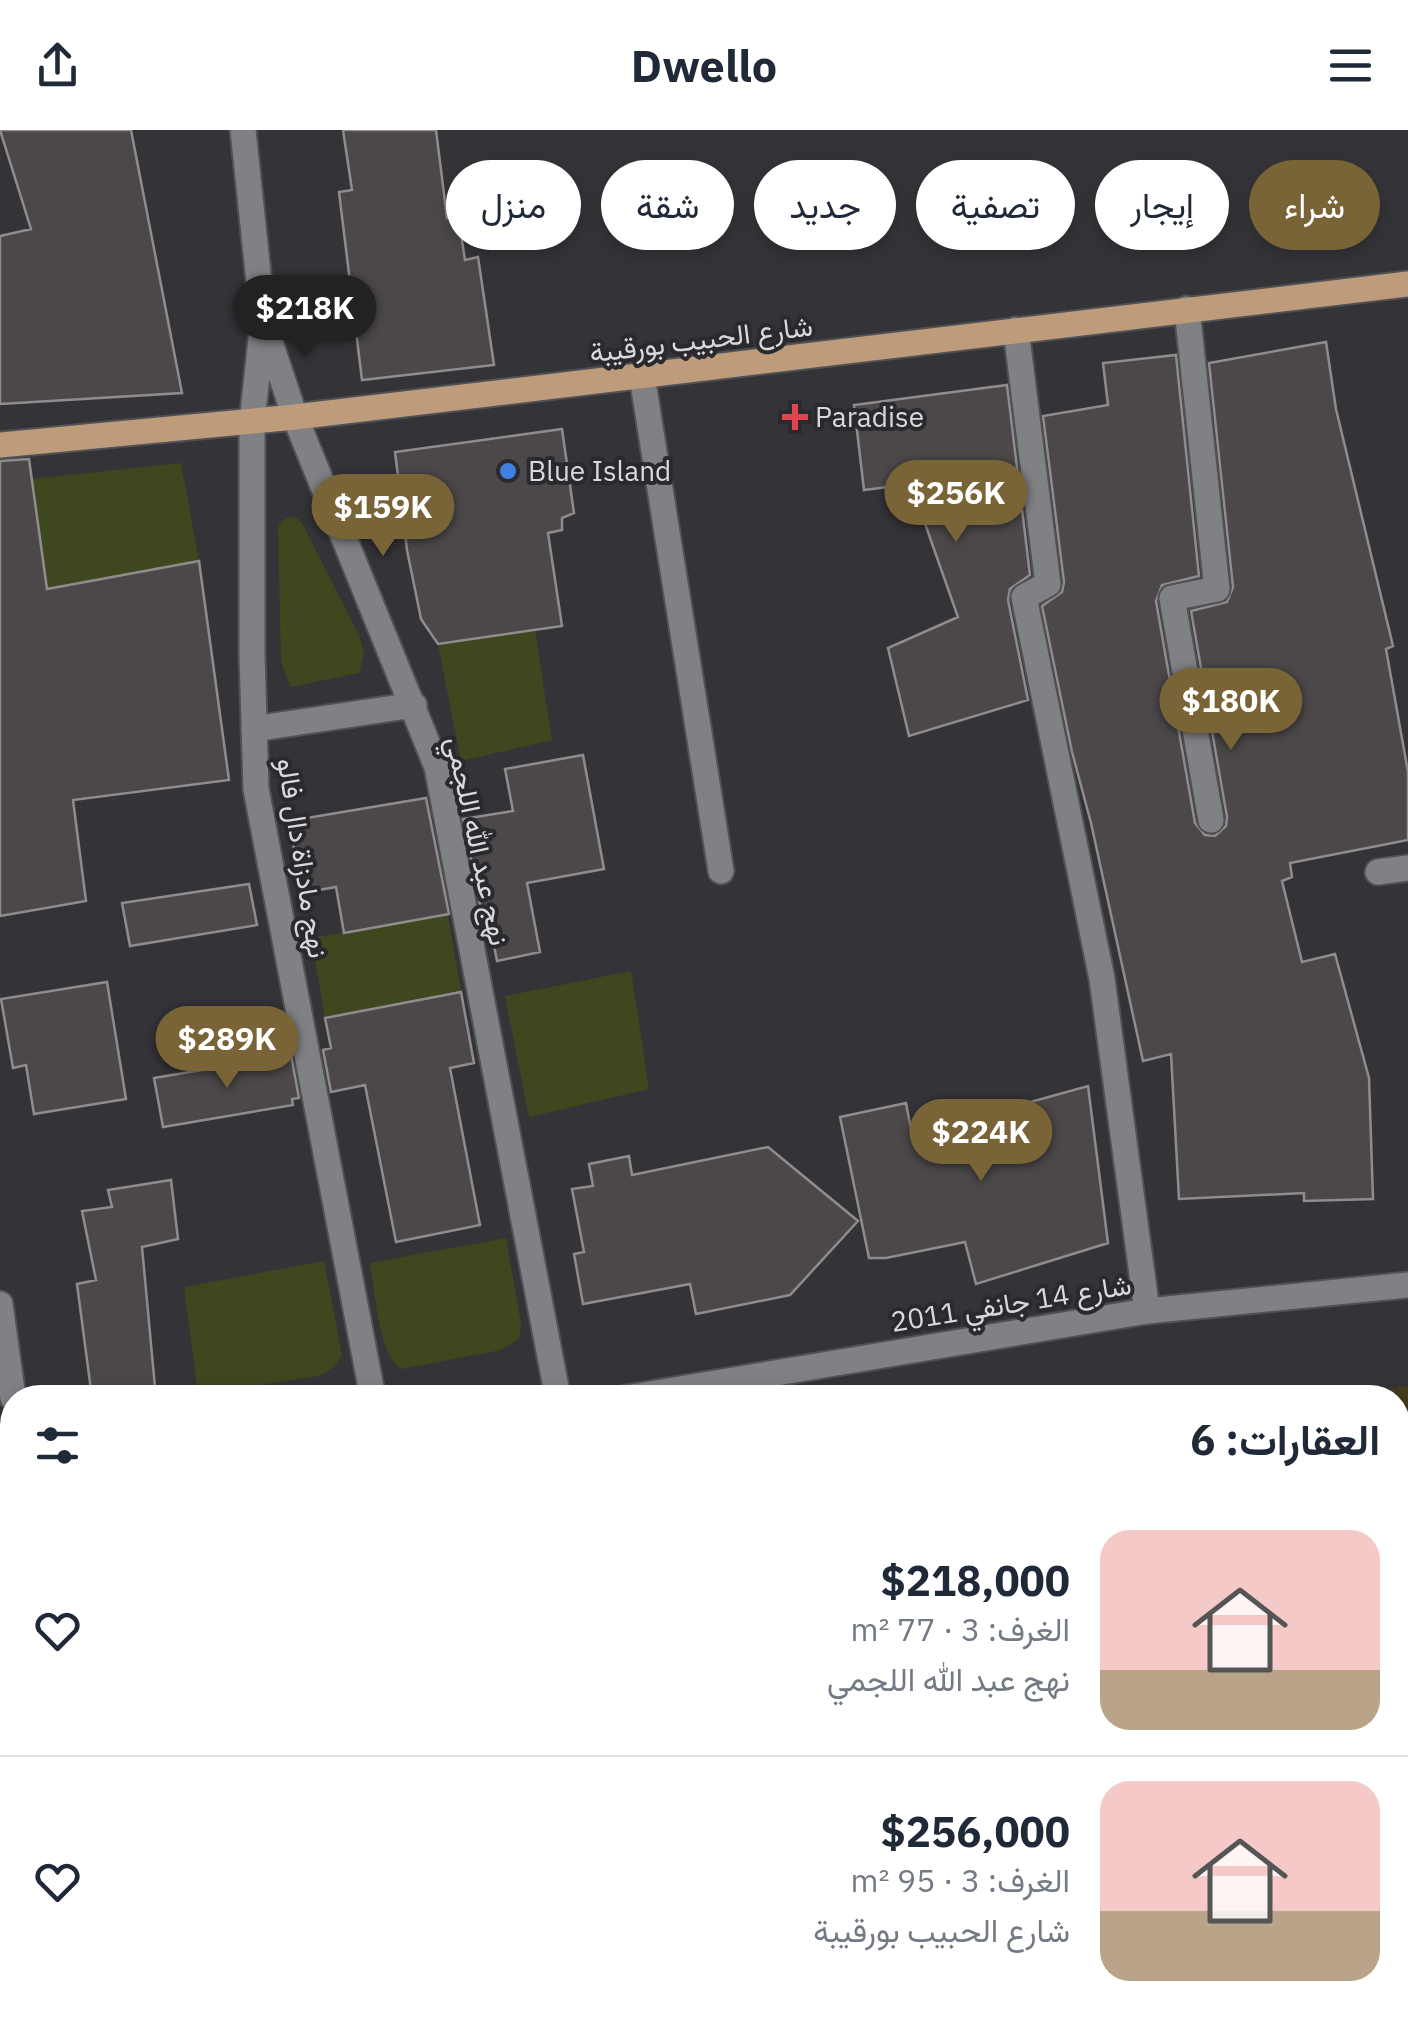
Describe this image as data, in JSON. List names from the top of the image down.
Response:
{
  "streets": {
    "main road": ["شارع الحبيب بورقيبة"],
    "street": ["نهج عبد الله اللجمي", "نهج مادزاة دال فالو", "شارع 14 جانفي 2011"]
  },
  "crossings": [
    ["شارع الحبيب بورقيبة", "نهج عبد الله اللجمي"],
    ["شارع الحبيب بورقيبة", "نهج مادزاة دال فالو"],
    ["نهج عبد الله اللجمي", "نهج مادزاة دال فالو"]
  ],
  "places": {
    "health": ["Paradise"],
    "other": ["Blue Island"]
  },
  "page": {
    "header": "Dwello",
    "chip": [
      "شراء",
      "إيجار",
      "تصفية",
      "جديد",
      "شقة",
      "منزل"
    ],
    "price": [
      "$218K",
      "$256K",
      "$159K",
      "$180K",
      "$289K",
      "$224K"
    ],
    "heading": "العقارات: 6",
    "list": [
      {
        "name": "$218,000",
        "note": "الغرف: 3 · 77 m² · نهج عبد الله اللجمي"
      },
      {
        "name": "$256,000",
        "note": "الغرف: 3 · 95 m² · شارع الحبيب بورقيبة"
      }
    ]
  }
}
